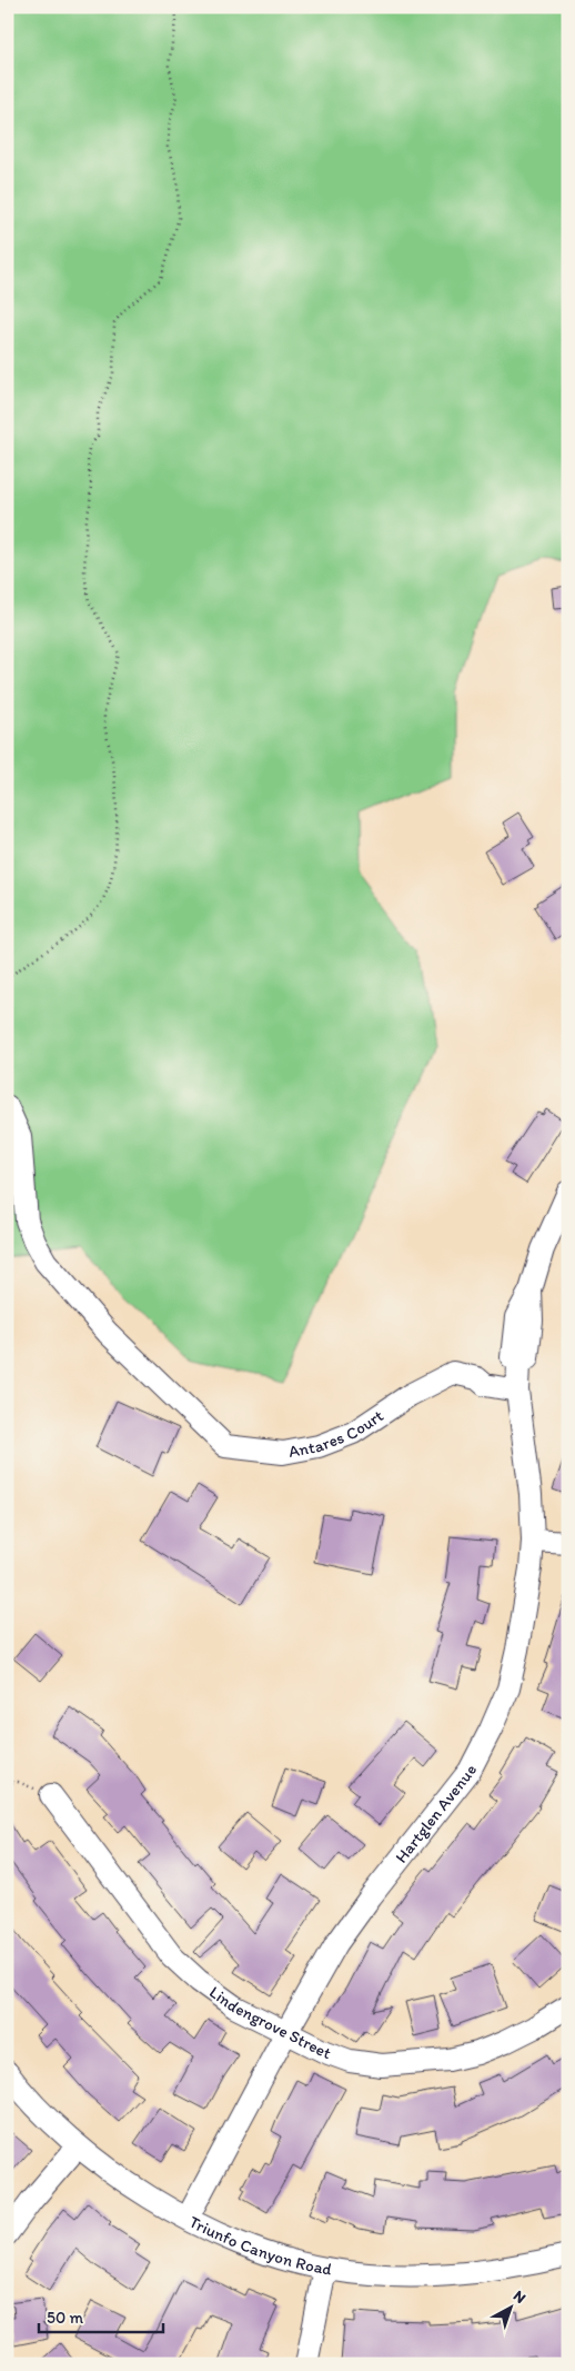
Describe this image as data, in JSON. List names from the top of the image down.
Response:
{
  "streets": {
    "street": [
      "Antares Court",
      "Hartglen Avenue",
      "Lindengrove Street",
      "Triunfo Canyon Road"
    ]
  },
  "crossings": [
    ["Antares Court", "Hartglen Avenue"],
    ["Hartglen Avenue", "Lindengrove Street"],
    ["Hartglen Avenue", "Triunfo Canyon Road"]
  ],
  "scale_bar": "50 m",
  "north": "top right"
}
